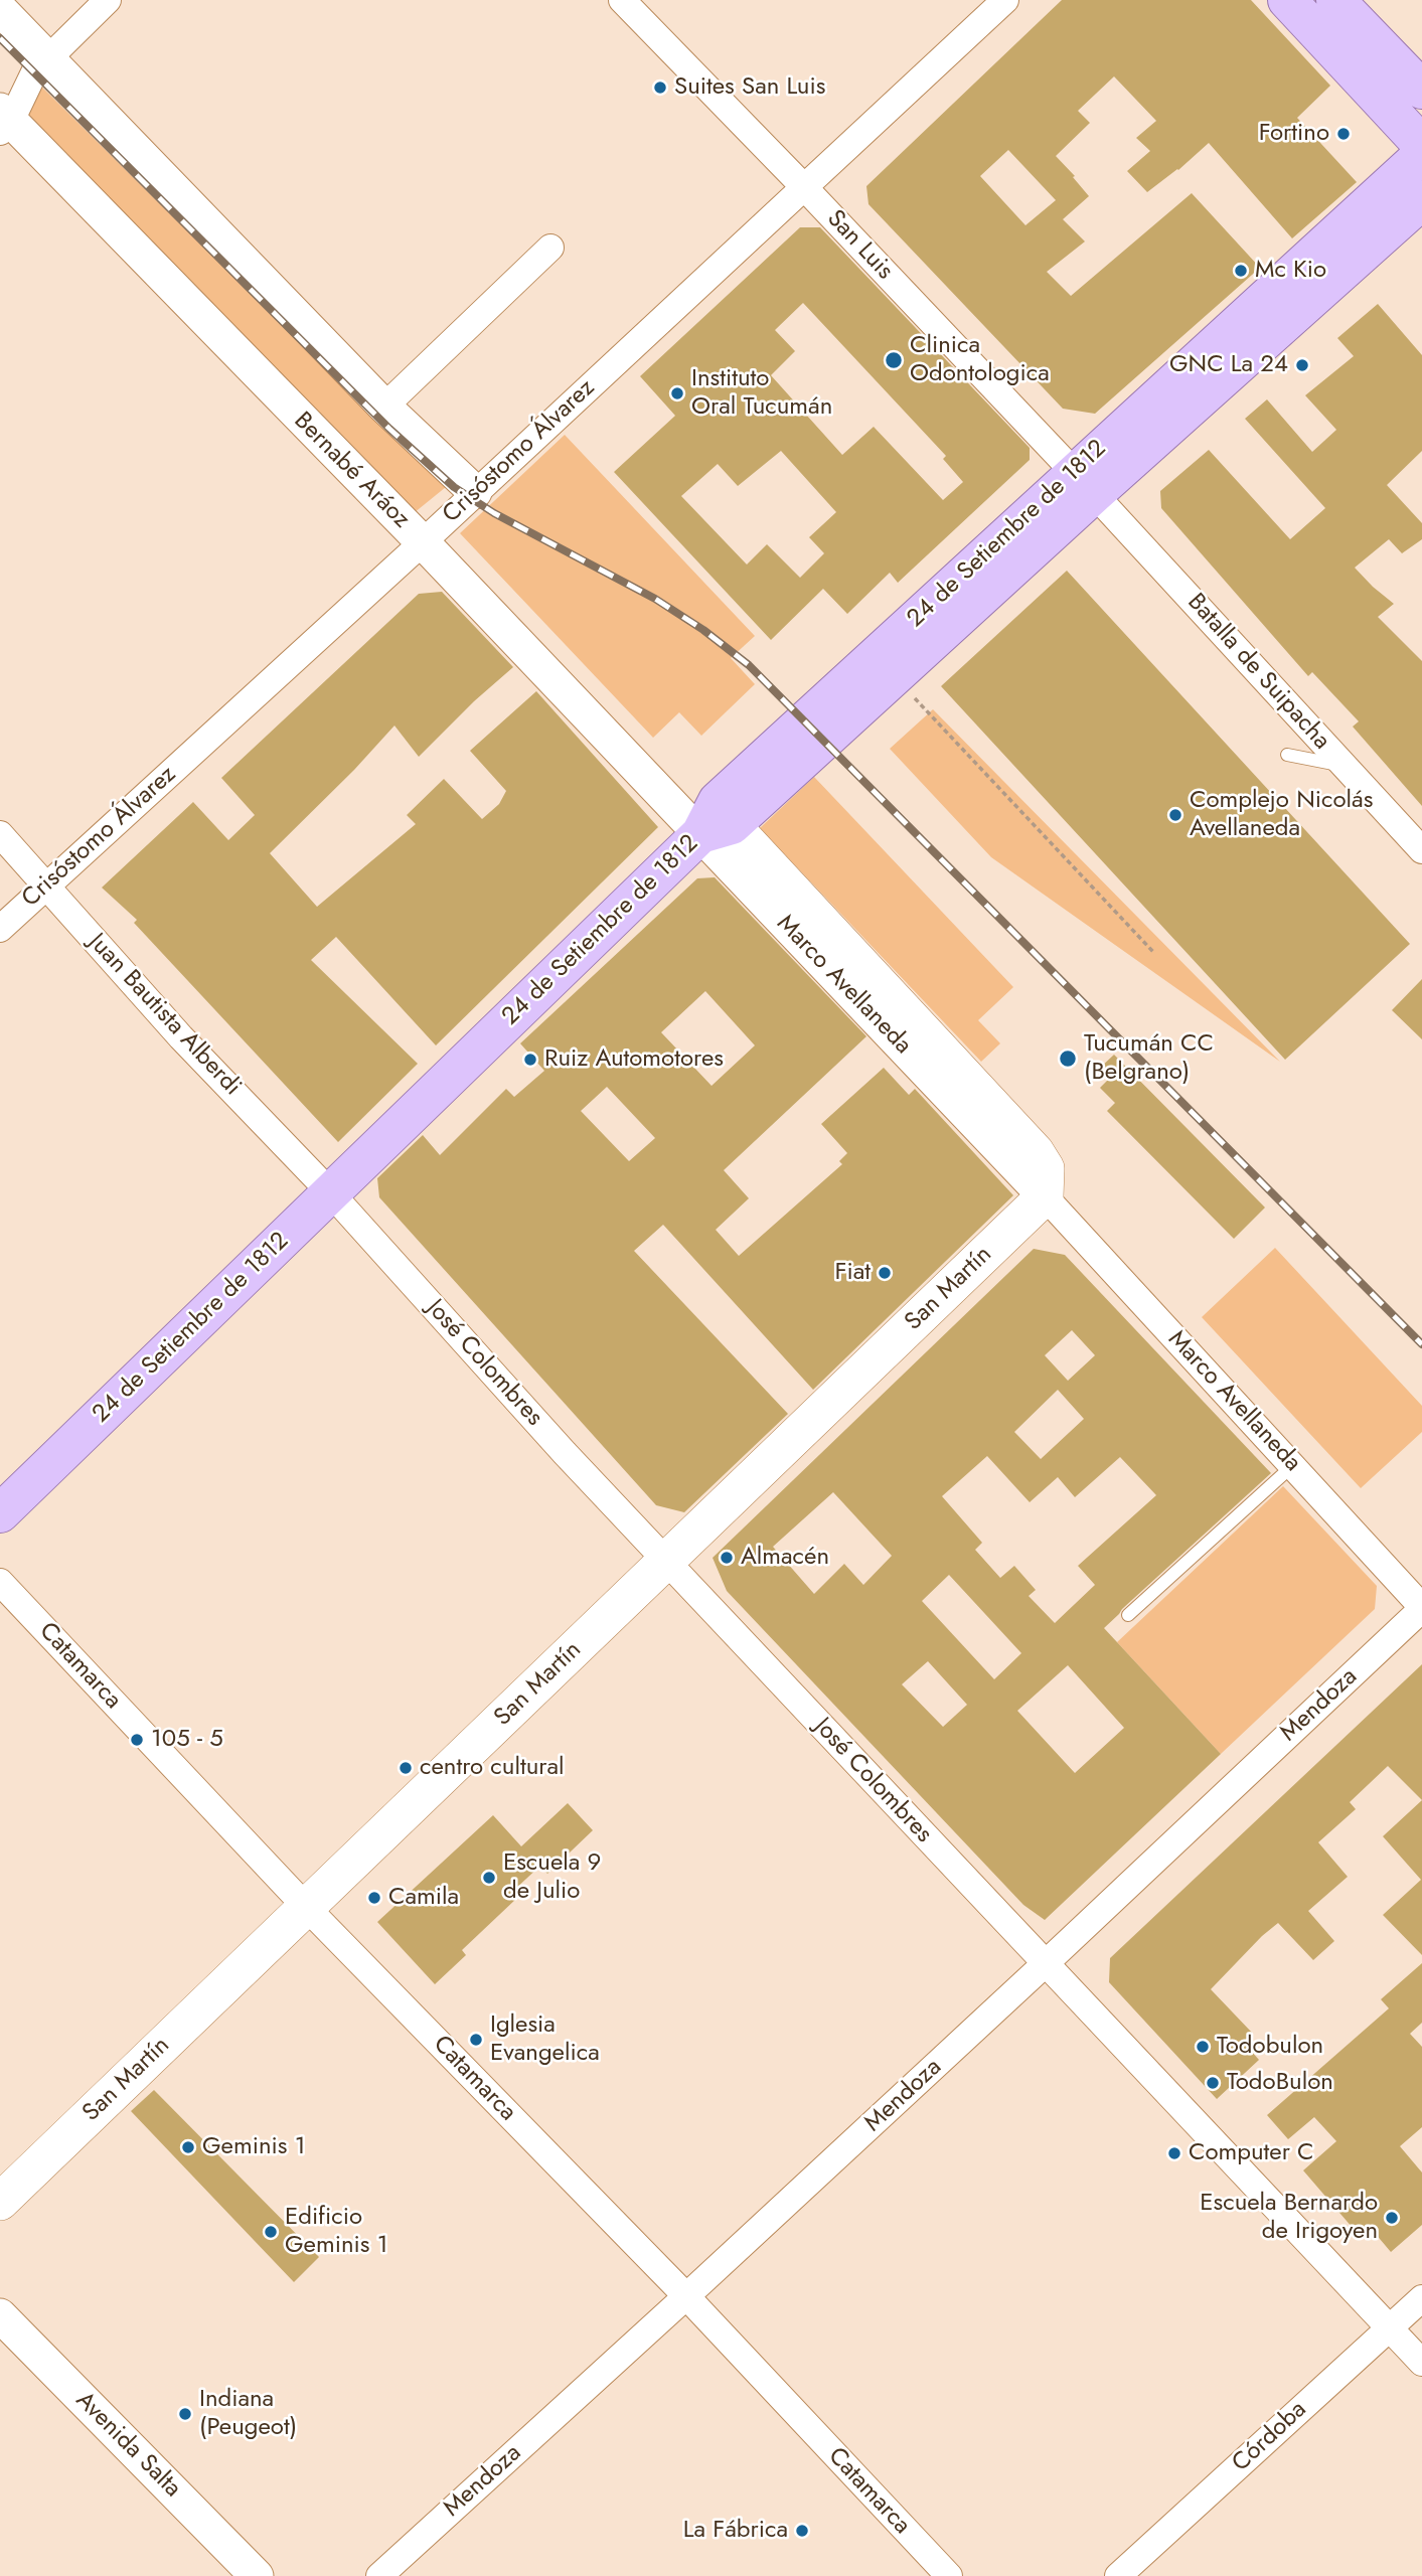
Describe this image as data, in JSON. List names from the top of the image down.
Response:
{
  "streets": {
    "main road": ["24 de Setiembre de 1812", "Marco Avellaneda", "San Martín"],
    "street": [
      "San Luis",
      "Crisóstomo Álvarez",
      "Bernabé Aráoz",
      "Batalla de Suipacha",
      "Juan Bautista Alberdi",
      "José Colombres",
      "Catamarca",
      "Mendoza",
      "Córdoba",
      "Avenida Salta"
    ]
  },
  "crossings": [
    ["San Luis", "Crisóstomo Álvarez"],
    ["San Luis", "24 de Setiembre de 1812"],
    ["San Luis", "Batalla de Suipacha"],
    ["Crisóstomo Álvarez", "Bernabé Aráoz"],
    ["Crisóstomo Álvarez", "Juan Bautista Alberdi"],
    ["Bernabé Aráoz", "24 de Setiembre de 1812"],
    ["Bernabé Aráoz", "Marco Avellaneda"],
    ["24 de Setiembre de 1812", "Batalla de Suipacha"],
    ["24 de Setiembre de 1812", "Marco Avellaneda"],
    ["24 de Setiembre de 1812", "Juan Bautista Alberdi"],
    ["24 de Setiembre de 1812", "José Colombres"],
    ["Marco Avellaneda", "San Martín"],
    ["Marco Avellaneda", "Mendoza"],
    ["Juan Bautista Alberdi", "José Colombres"],
    ["San Martín", "José Colombres"],
    ["San Martín", "Catamarca"],
    ["José Colombres", "Mendoza"],
    ["José Colombres", "Córdoba"],
    ["Catamarca", "Mendoza"]
  ],
  "places": [
    "Suites San Luis",
    "Fortino",
    "Mc Kio",
    "Clinica Odontologica",
    "GNC La 24",
    "Instituto Oral Tucumán",
    "Complejo Nicolás Avellaneda",
    "Tucumán CC (Belgrano)",
    "Ruiz Automotores",
    "Fiat",
    "Almacén",
    "105 - 5",
    "centro cultural",
    "Escuela 9 de Julio",
    "Camila",
    "Iglesia Evangelica",
    "Todobulon",
    "TodoBulon",
    "Geminis 1",
    "Computer C",
    "Escuela Bernardo de Irigoyen",
    "Edificio Geminis 1",
    "Indiana (Peugeot)",
    "La Fábrica"
  ]
}
